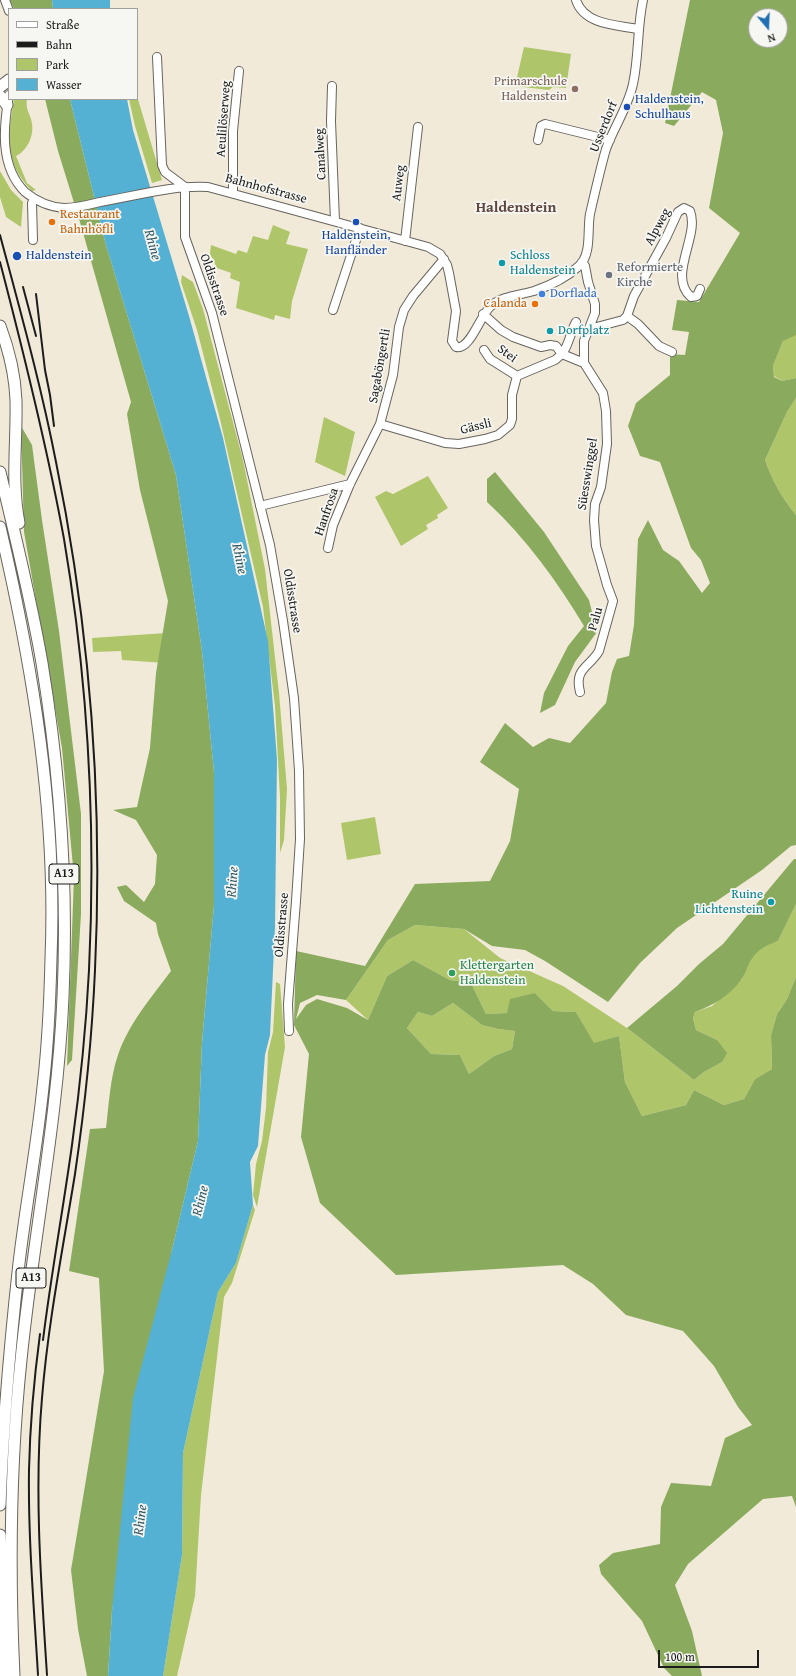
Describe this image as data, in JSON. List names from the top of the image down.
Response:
{
  "streets": {
    "highway": ["A13"],
    "street": [
      "Aeulilöserweg",
      "Usserdorf",
      "Canalweg",
      "Auweg",
      "Bahnhofstrasse",
      "Alpweg",
      "Oldisstrasse",
      "Stei",
      "Sagaböngertli",
      "Gässli",
      "Süesswinggel",
      "Hanfrosa",
      "Palu"
    ]
  },
  "crossings": [
    ["Aeulilöserweg", "Bahnhofstrasse"],
    ["Canalweg", "Bahnhofstrasse"],
    ["Auweg", "Bahnhofstrasse"],
    ["Bahnhofstrasse", "Oldisstrasse"],
    ["Bahnhofstrasse", "Sagaböngertli"],
    ["Stei", "Gässli"],
    ["Sagaböngertli", "Gässli"],
    ["Sagaböngertli", "Hanfrosa"],
    ["Süesswinggel", "Palu"]
  ],
  "districts": ["Haldenstein"],
  "water": ["Rhine"],
  "places": [
    "Primarschule Haldenstein",
    "Haldenstein, Schulhaus",
    "Restaurant Bahnhöfli",
    "Haldenstein, Hanfländer",
    "Haldenstein",
    "Schloss Haldenstein",
    "Reformierte Kirche",
    "Dorflada",
    "Calanda",
    "Dorfplatz",
    "Ruine Lichtenstein",
    "Klettergarten Haldenstein"
  ],
  "legend": [
    "Straße",
    "Bahn",
    "Park",
    "Wasser"
  ],
  "scale_bar": "100 m",
  "north": "bottom"
}
